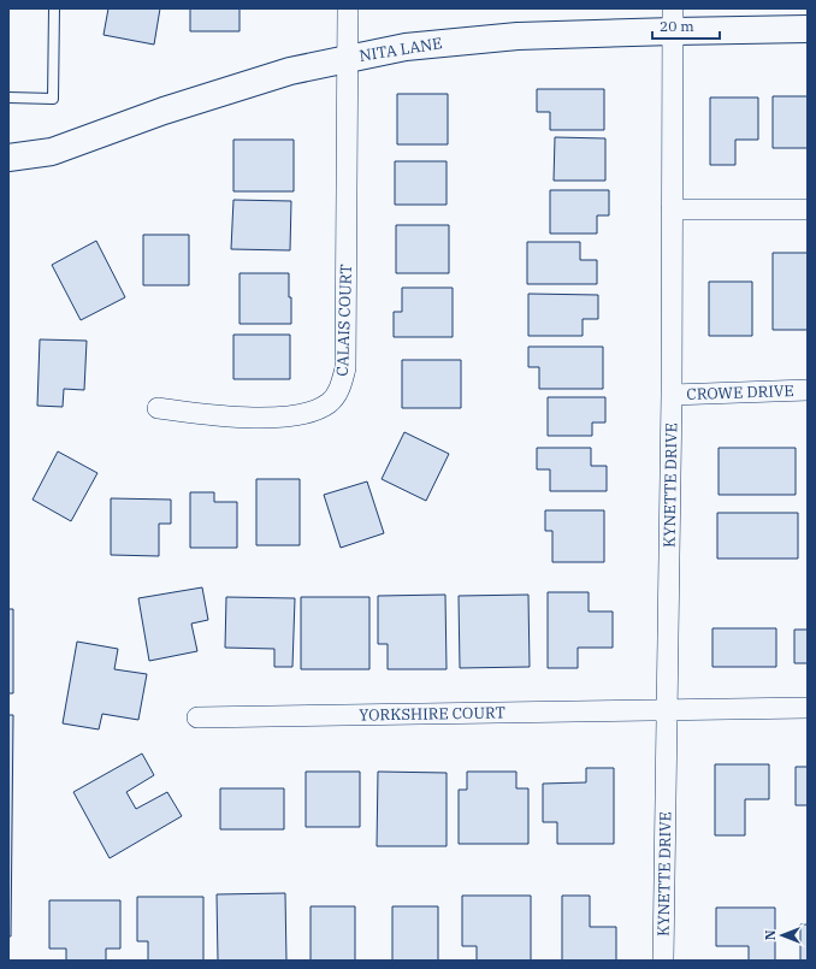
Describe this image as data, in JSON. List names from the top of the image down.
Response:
{
  "streets": {
    "street": [
      "NITA LANE",
      "CALAIS COURT",
      "CROWE DRIVE",
      "KYNETTE DRIVE",
      "YORKSHIRE COURT"
    ]
  },
  "crossings": [
    ["NITA LANE", "CALAIS COURT"],
    ["NITA LANE", "KYNETTE DRIVE"],
    ["CROWE DRIVE", "KYNETTE DRIVE"],
    ["KYNETTE DRIVE", "YORKSHIRE COURT"]
  ],
  "scale_bar": "20 m",
  "north": "left"
}
